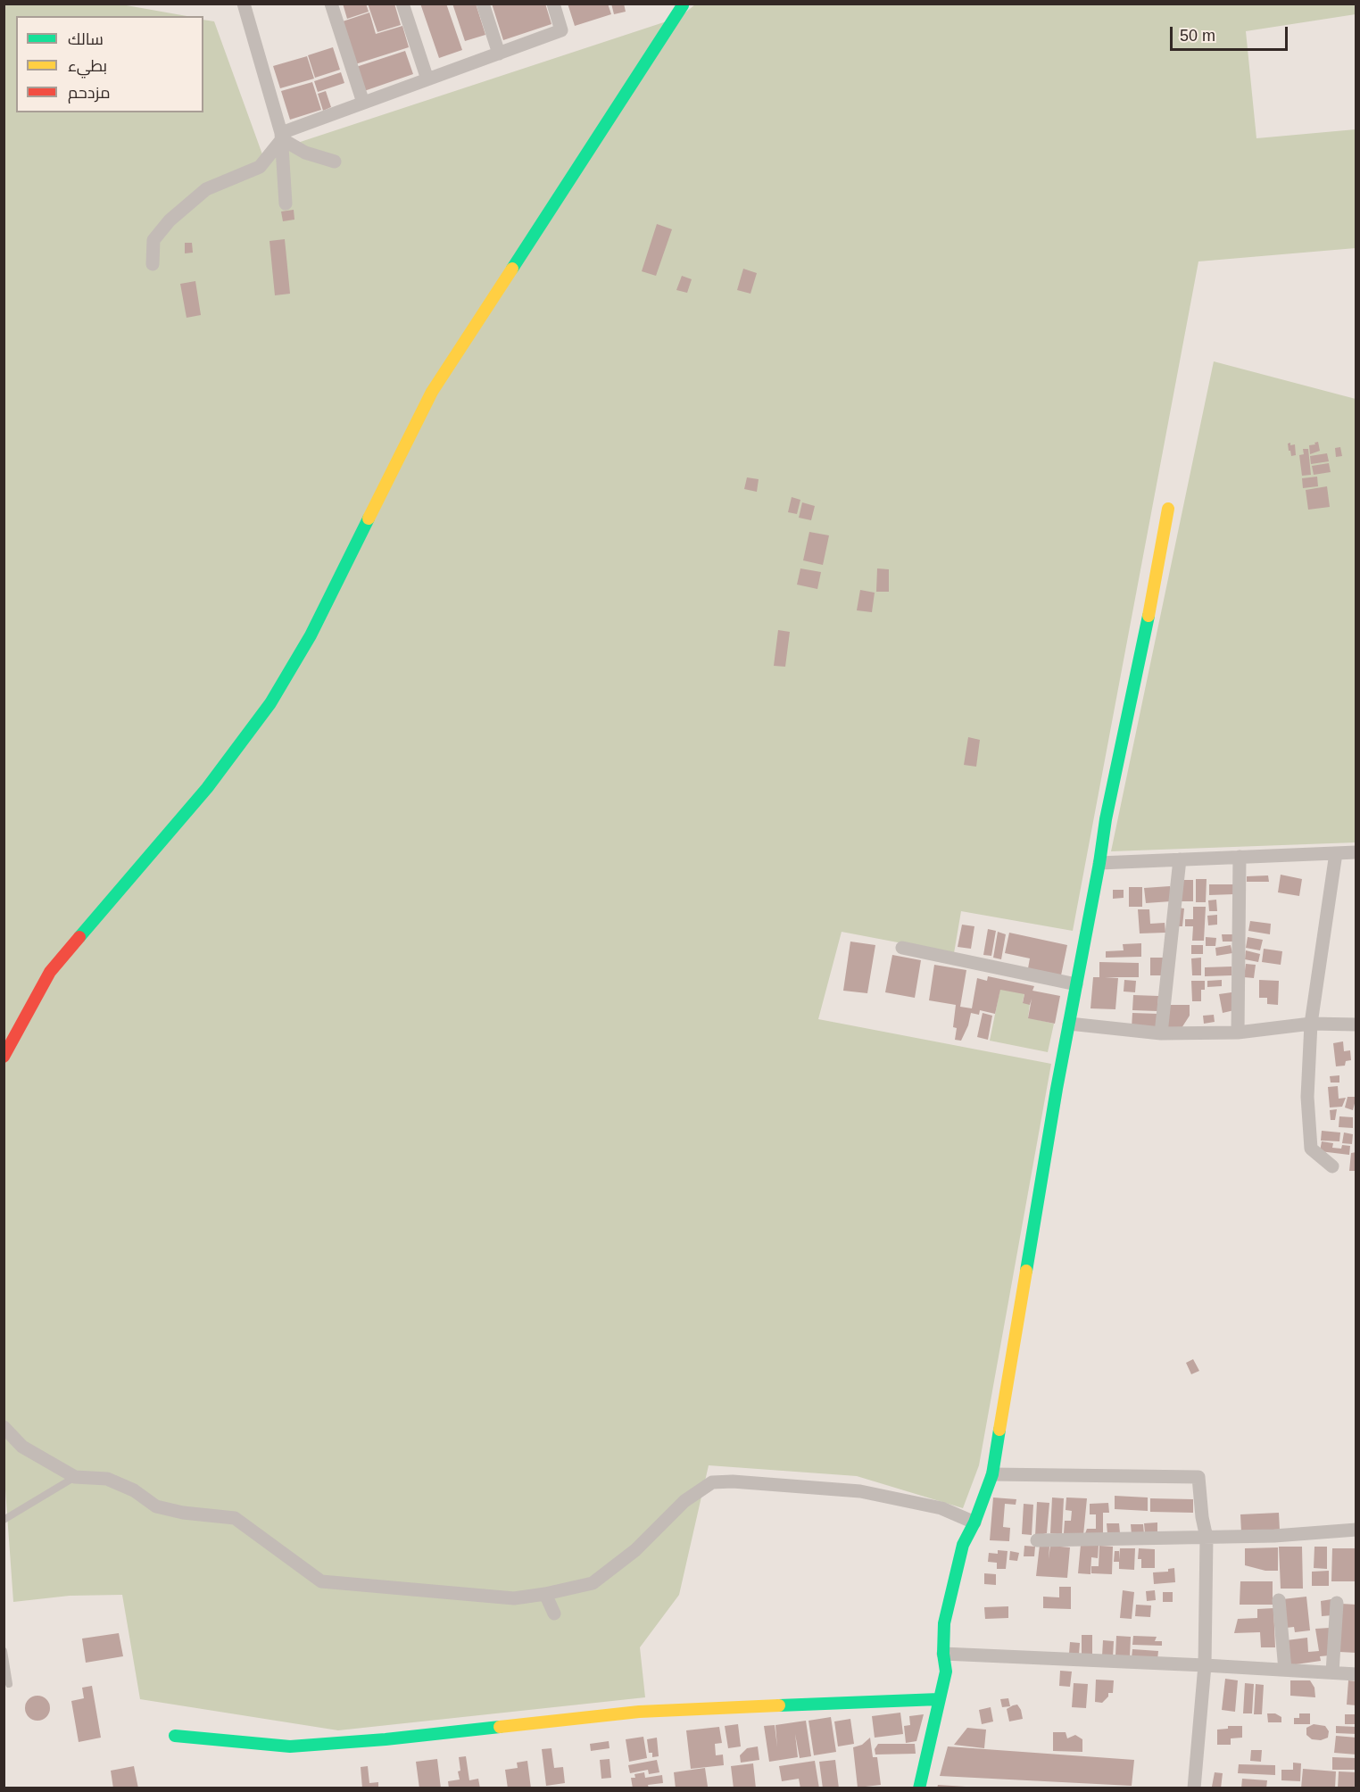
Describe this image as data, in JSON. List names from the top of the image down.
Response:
{
  "legend": ["سالك", "بطيء", "مزدحم"],
  "scale_bar": "50 m"
}
